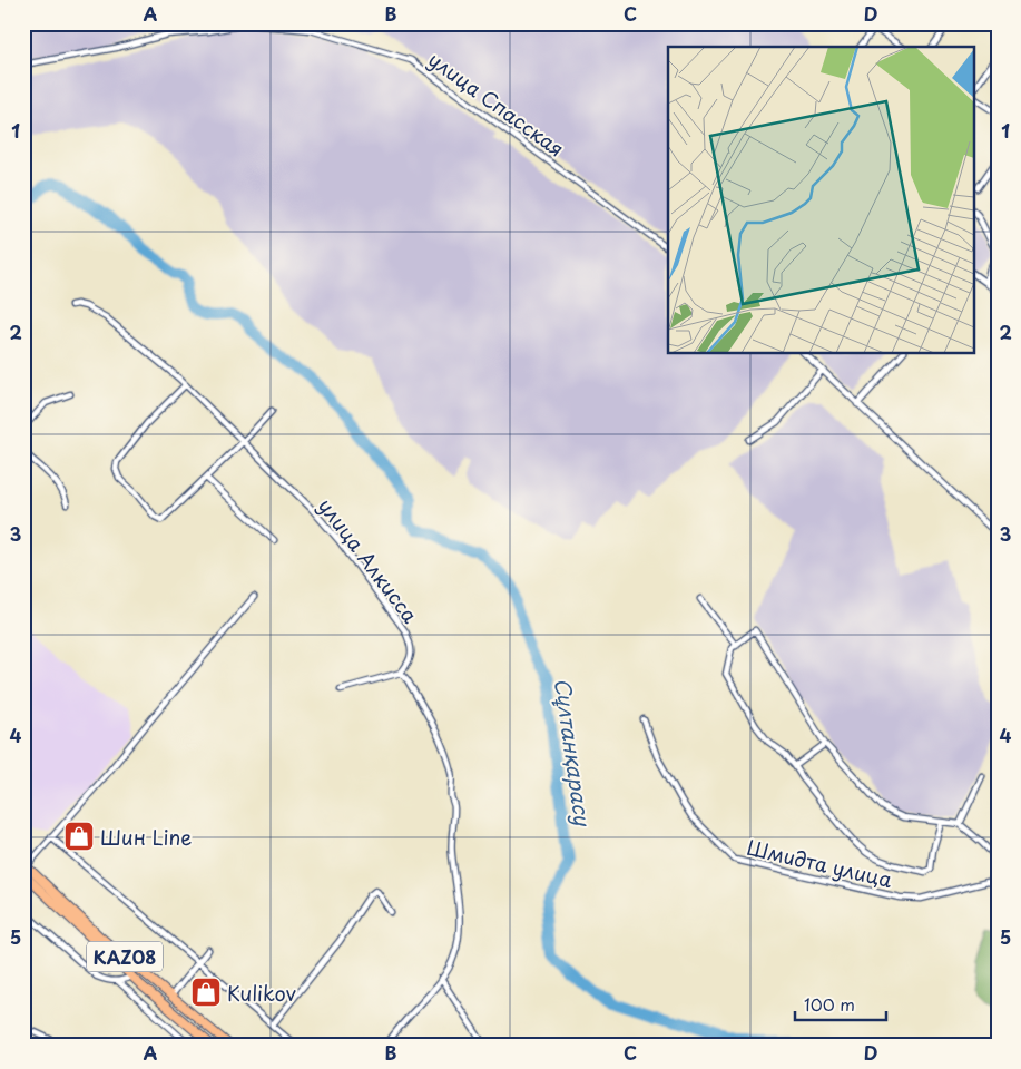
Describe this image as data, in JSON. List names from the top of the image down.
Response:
{
  "streets": {
    "main road": ["KAZ08"],
    "street": ["улица Спасская", "улица Алкисса", "Шмидта улица"]
  },
  "water": ["Сұлтанқарасу"],
  "places": {
    "shop": ["Шин Line", "Kulikov"]
  },
  "scale_bar": "100 m",
  "grid": {
    "columns": [
      "A",
      "B",
      "C",
      "D"
    ],
    "rows": [
      "1",
      "2",
      "3",
      "4",
      "5"
    ]
  }
}
